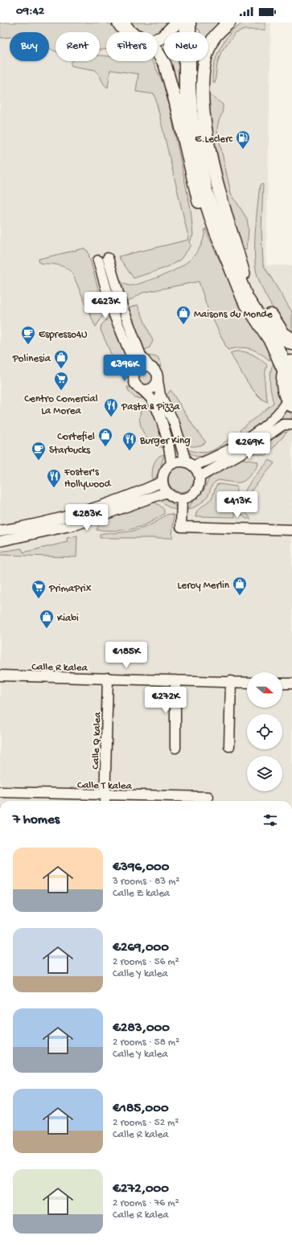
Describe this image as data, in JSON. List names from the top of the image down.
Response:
{
  "streets": {
    "street": ["Calle R kalea", "Calle Q kalea", "Calle T kalea"]
  },
  "crossings": [
    ["Calle R kalea", "Calle Q kalea"],
    ["Calle Q kalea", "Calle T kalea"]
  ],
  "places": {
    "fuel station": ["E.Leclerc"],
    "shop": [
      "Maisons du Monde",
      "Polinesia",
      "Cortefiel",
      "Leroy Merlin",
      "Kiabi"
    ],
    "cafe": ["Espresso4U", "Starbucks"],
    "supermarket": ["Centro Comercial La Morea", "PrimaPrix"],
    "restaurant": ["Pasta & Pizza", "Burger King", "Foster's Hollywood"]
  },
  "north": "right",
  "page": {
    "status": "09:42",
    "chip": [
      "Buy",
      "Rent",
      "Filters",
      "New"
    ],
    "price": [
      "€623K",
      "€396K",
      "€269K",
      "€413K",
      "€283K",
      "€185K",
      "€272K"
    ],
    "heading": "7 homes",
    "list": [
      {
        "name": "€396,000",
        "note": "3 rooms · 83 m² · Calle Z kalea"
      },
      {
        "name": "€269,000",
        "note": "2 rooms · 56 m² · Calle Y kalea"
      },
      {
        "name": "€283,000",
        "note": "2 rooms · 58 m² · Calle Y kalea"
      },
      {
        "name": "€185,000",
        "note": "2 rooms · 52 m² · Calle R kalea"
      },
      {
        "name": "€272,000",
        "note": "2 rooms · 76 m² · Calle R kalea"
      }
    ]
  }
}
